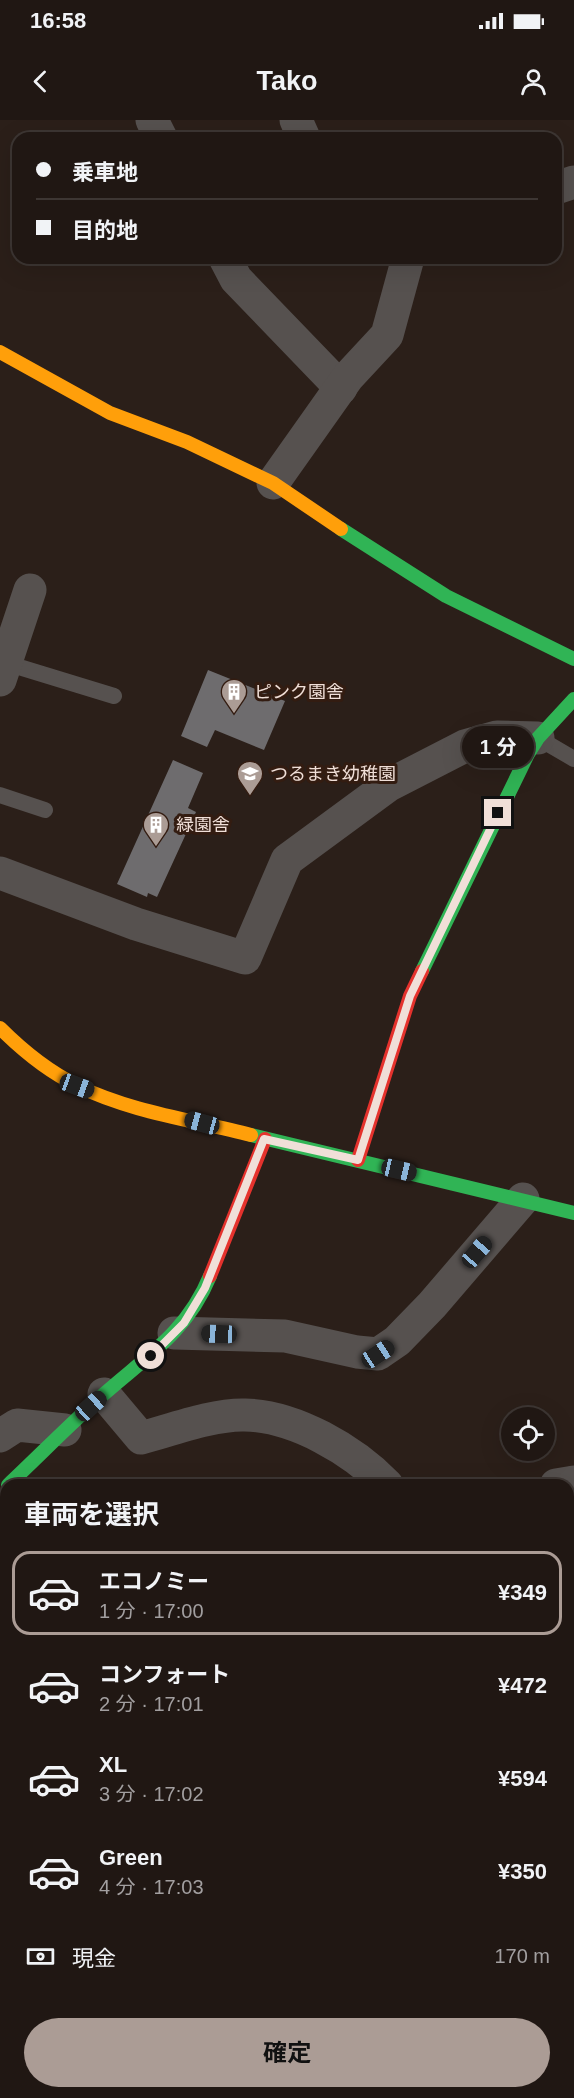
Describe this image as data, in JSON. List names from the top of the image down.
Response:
{
  "places": {
    "building": ["ピンク園舎", "緑園舎"],
    "school or university": ["つるまき幼稚園"]
  },
  "page": {
    "status": "16:58",
    "header": "Tako",
    "banner": ["乗車地", "目的地"],
    "bubble": "1 分",
    "heading": "車両を選択",
    "list": [
      {
        "name": "エコノミー",
        "note": "1 分 · 17:00",
        "value": "¥349"
      },
      {
        "name": "コンフォート",
        "note": "2 分 · 17:01",
        "value": "¥472"
      },
      {
        "name": "XL",
        "note": "3 分 · 17:02",
        "value": "¥594"
      },
      {
        "name": "Green",
        "note": "4 分 · 17:03",
        "value": "¥350"
      }
    ],
    "pay": ["現金", "170 m"],
    "buttons": "確定"
  }
}
